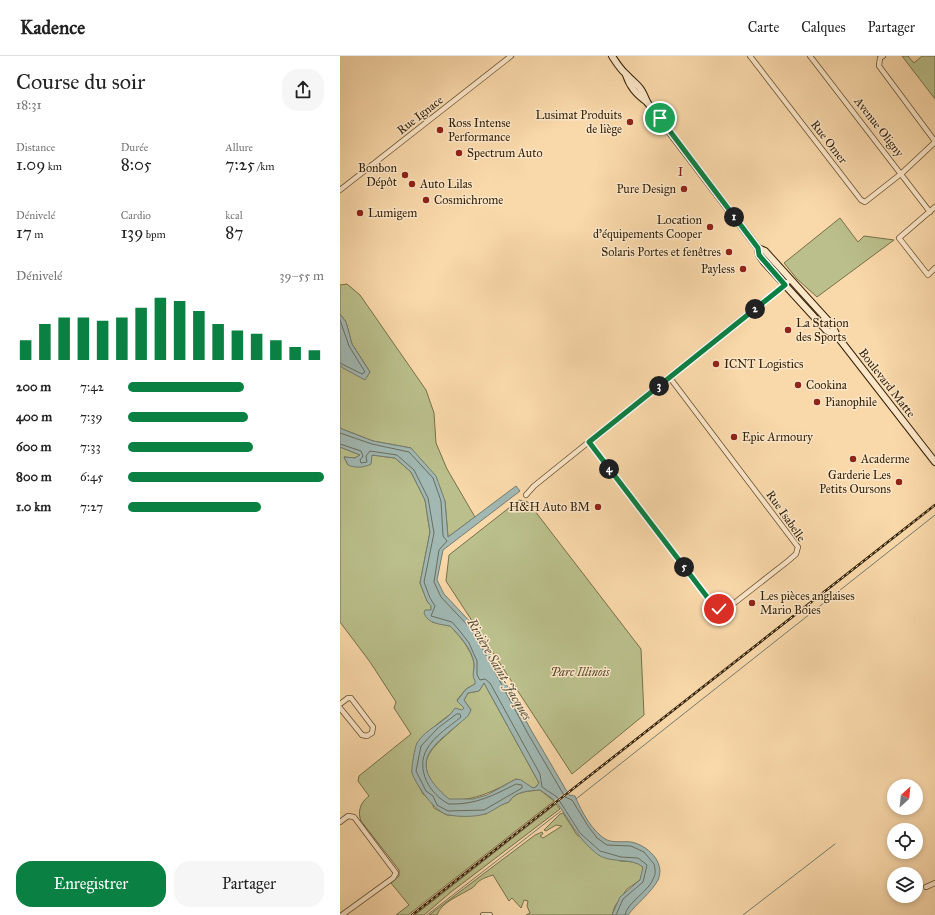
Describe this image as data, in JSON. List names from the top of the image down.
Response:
{
  "streets": {
    "main road": ["Boulevard Matte"],
    "street": [
      "Rue Ignace",
      "Avenue Oligny",
      "Rue Omer",
      "Rue Isabelle"
    ]
  },
  "crossings": [
    ["Avenue Oligny", "Rue Omer"]
  ],
  "districts": ["I"],
  "water": ["Rivière Saint-Jacques"],
  "parks": ["Parc Illinois"],
  "places": [
    "Lusimat Produits de liège",
    "Ross Intense Performance",
    "Spectrum Auto",
    "Bonbon Dépôt",
    "Auto Lilas",
    "Pure Design",
    "Cosmichrome",
    "Lumigem",
    "Location d'équipements Cooper",
    "Solaris Portes et fenêtres",
    "Payless",
    "La Station des Sports",
    "ICNT Logistics",
    "Cookina",
    "Pianophile",
    "Epic Armoury",
    "Acaderme",
    "Garderie Les Petits Oursons",
    "H&H Auto BM",
    "Les pièces anglaises Mario Boies"
  ],
  "north": "top right",
  "page": {
    "header": "Kadence",
    "nav": ["Carte", "Calques", "Partager"],
    "heading": ["Course du soir", "18:31"],
    "stats": [
      ["Distance", "1.09 km"],
      ["Durée", "8:05"],
      ["Allure", "7:25 /km"],
      ["Dénivelé", "17 m"],
      ["Cardio", "139 bpm"],
      ["kcal", "87"]
    ],
    "pins": [
      "1",
      "2",
      "3",
      "4",
      "5"
    ],
    "chart": ["Dénivelé", "39–55 m"],
    "list": [
      {
        "name": "200 m",
        "note": "7:42"
      },
      {
        "name": "400 m",
        "note": "7:39"
      },
      {
        "name": "600 m",
        "note": "7:33"
      },
      {
        "name": "800 m",
        "note": "6:45"
      },
      {
        "name": "1.0 km",
        "note": "7:27"
      }
    ],
    "buttons": ["Enregistrer", "Partager"]
  }
}
